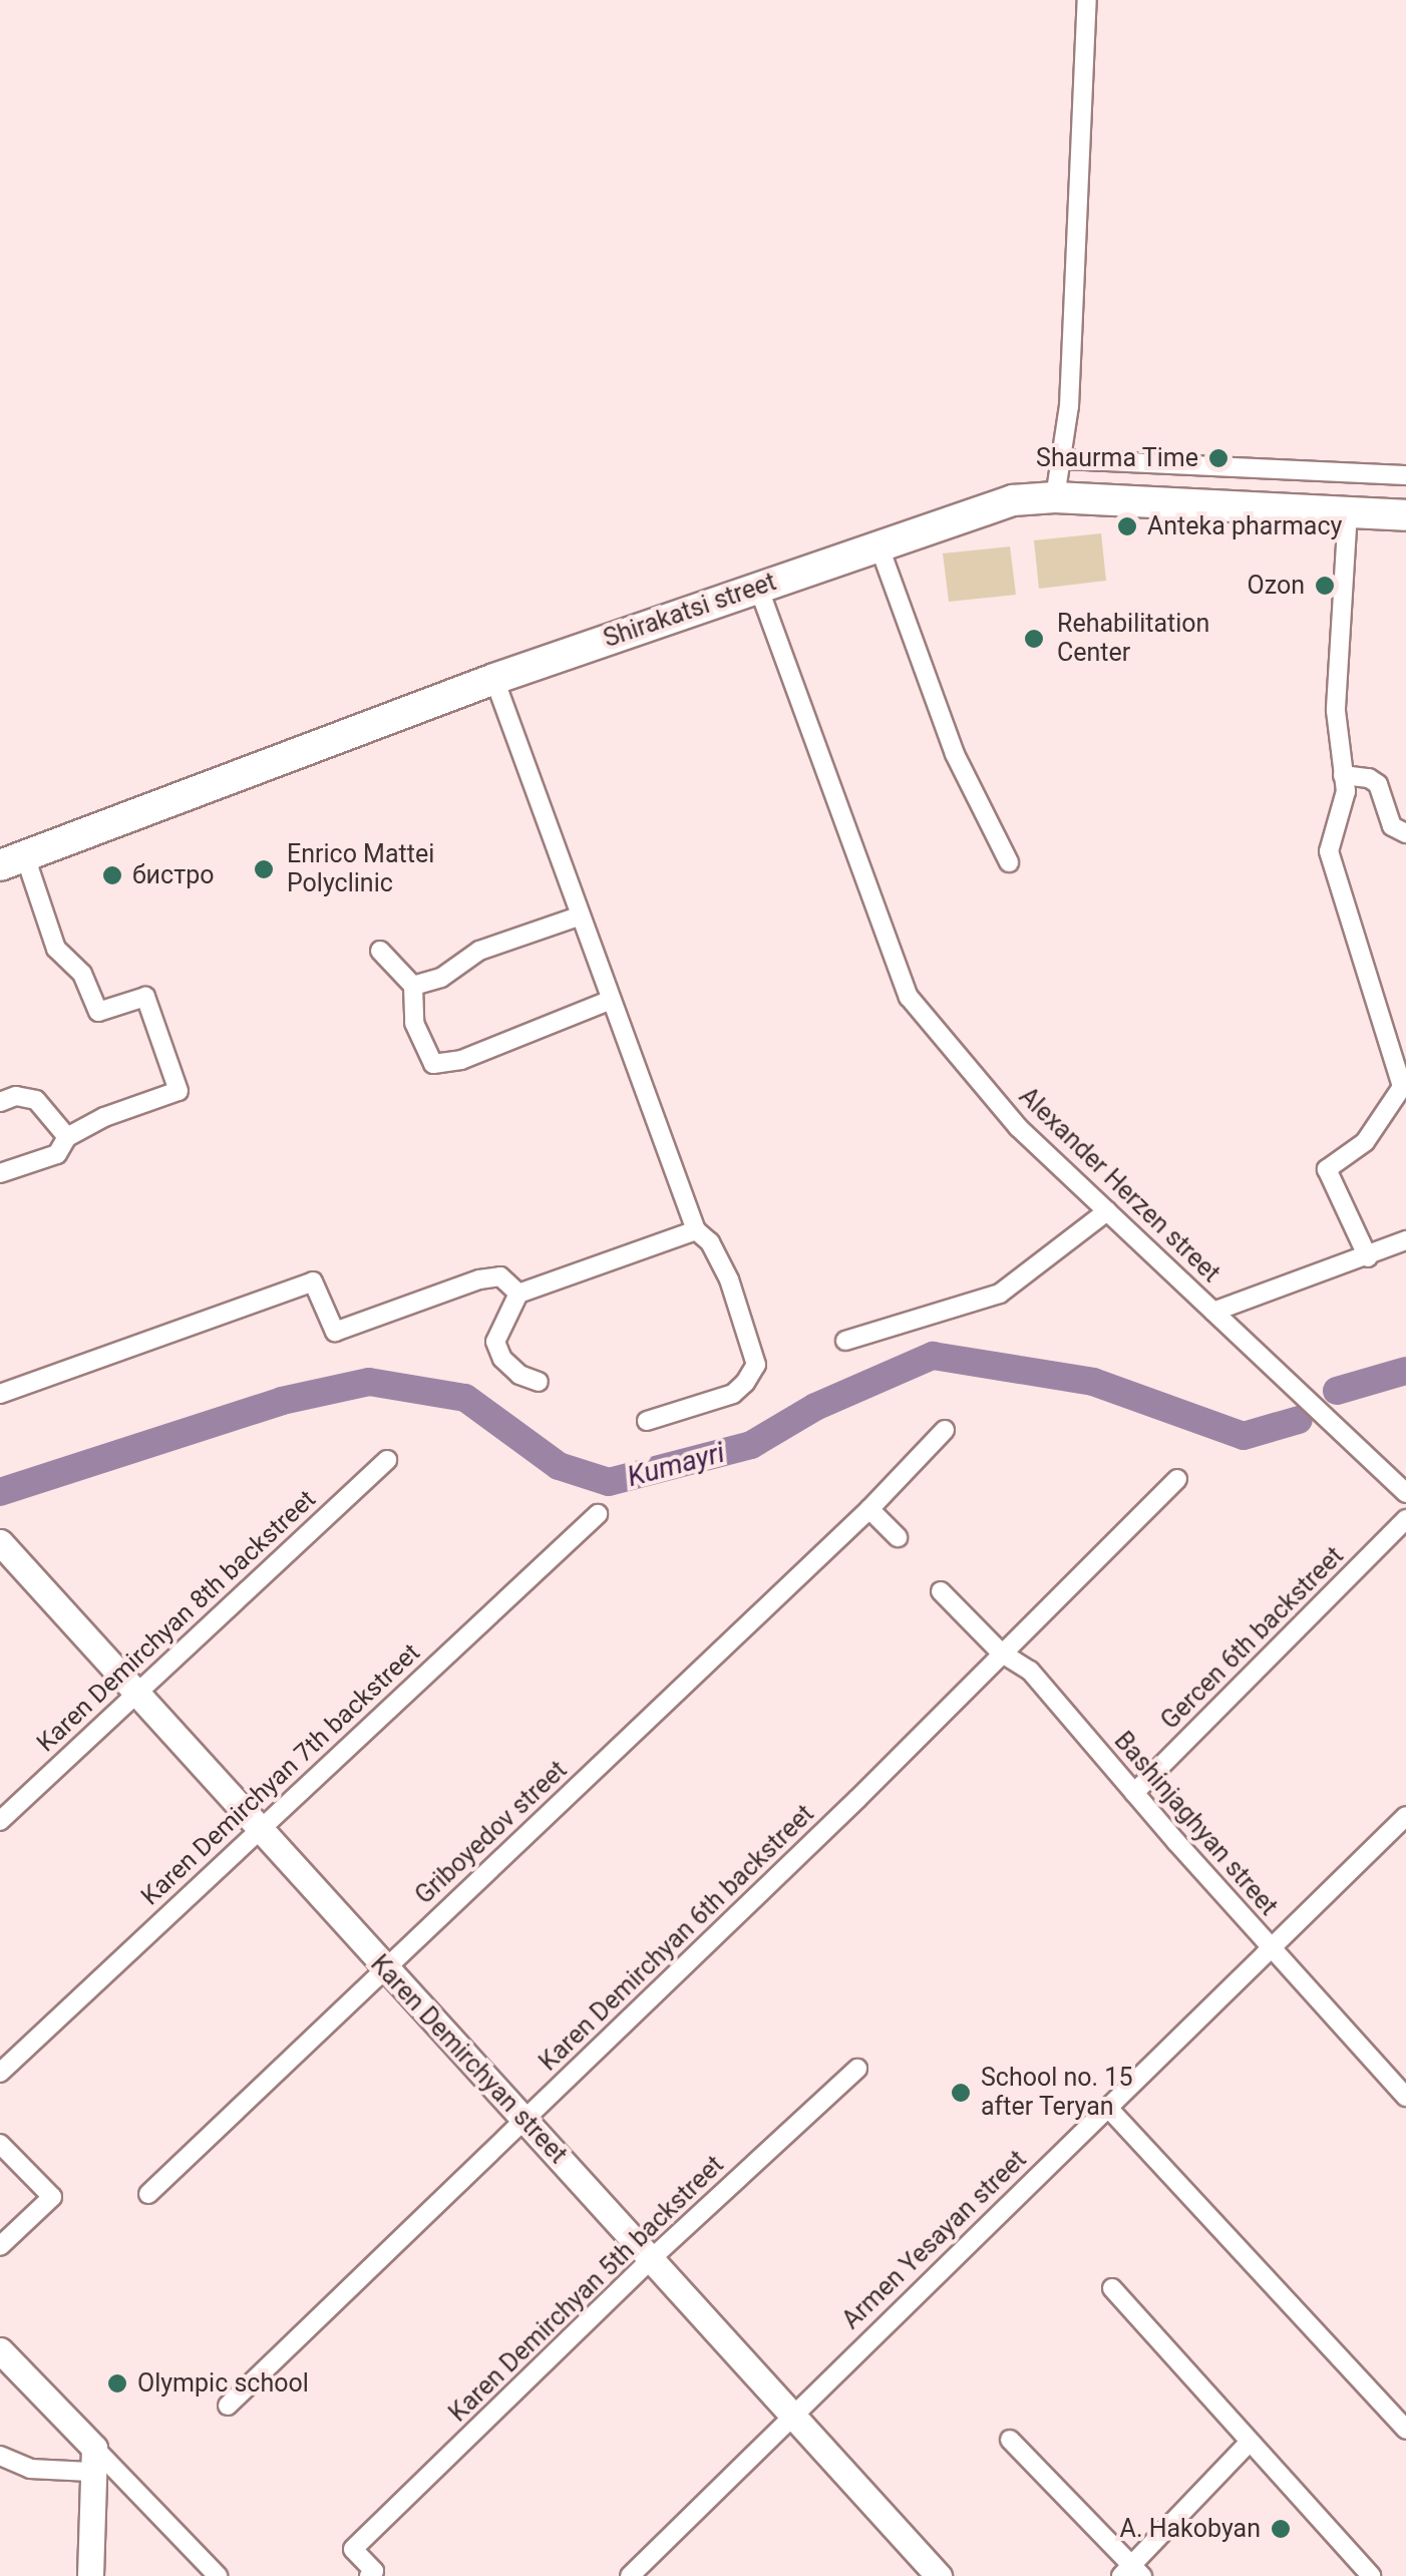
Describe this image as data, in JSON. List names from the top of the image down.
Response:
{
  "streets": {
    "main road": ["Shirakatsi street"],
    "street": [
      "Alexander Herzen street",
      "Karen Demirchyan 8th backstreet",
      "Gercen 6th backstreet",
      "Karen Demirchyan 7th backstreet",
      "Bashinjaghyan street",
      "Griboyedov street",
      "Karen Demirchyan 6th backstreet",
      "Karen Demirchyan street",
      "Armen Yesayan street",
      "Karen Demirchyan 5th backstreet"
    ]
  },
  "crossings": [
    ["Shirakatsi street", "Alexander Herzen street"],
    ["Karen Demirchyan 8th backstreet", "Karen Demirchyan street"],
    ["Gercen 6th backstreet", "Bashinjaghyan street"],
    ["Karen Demirchyan 7th backstreet", "Karen Demirchyan street"],
    ["Bashinjaghyan street", "Karen Demirchyan 6th backstreet"],
    ["Bashinjaghyan street", "Armen Yesayan street"],
    ["Griboyedov street", "Karen Demirchyan street"],
    ["Karen Demirchyan 6th backstreet", "Karen Demirchyan street"],
    ["Karen Demirchyan street", "Armen Yesayan street"],
    ["Karen Demirchyan street", "Karen Demirchyan 5th backstreet"]
  ],
  "water": ["Kumayri"],
  "places": [
    "Shaurma Time",
    "Anteka pharmacy",
    "Ozon",
    "Rehabilitation Center",
    "Enrico Mattei Polyclinic",
    "бистро",
    "School no. 15 after Teryan",
    "Olympic school",
    "A. Hakobyan"
  ]
}
